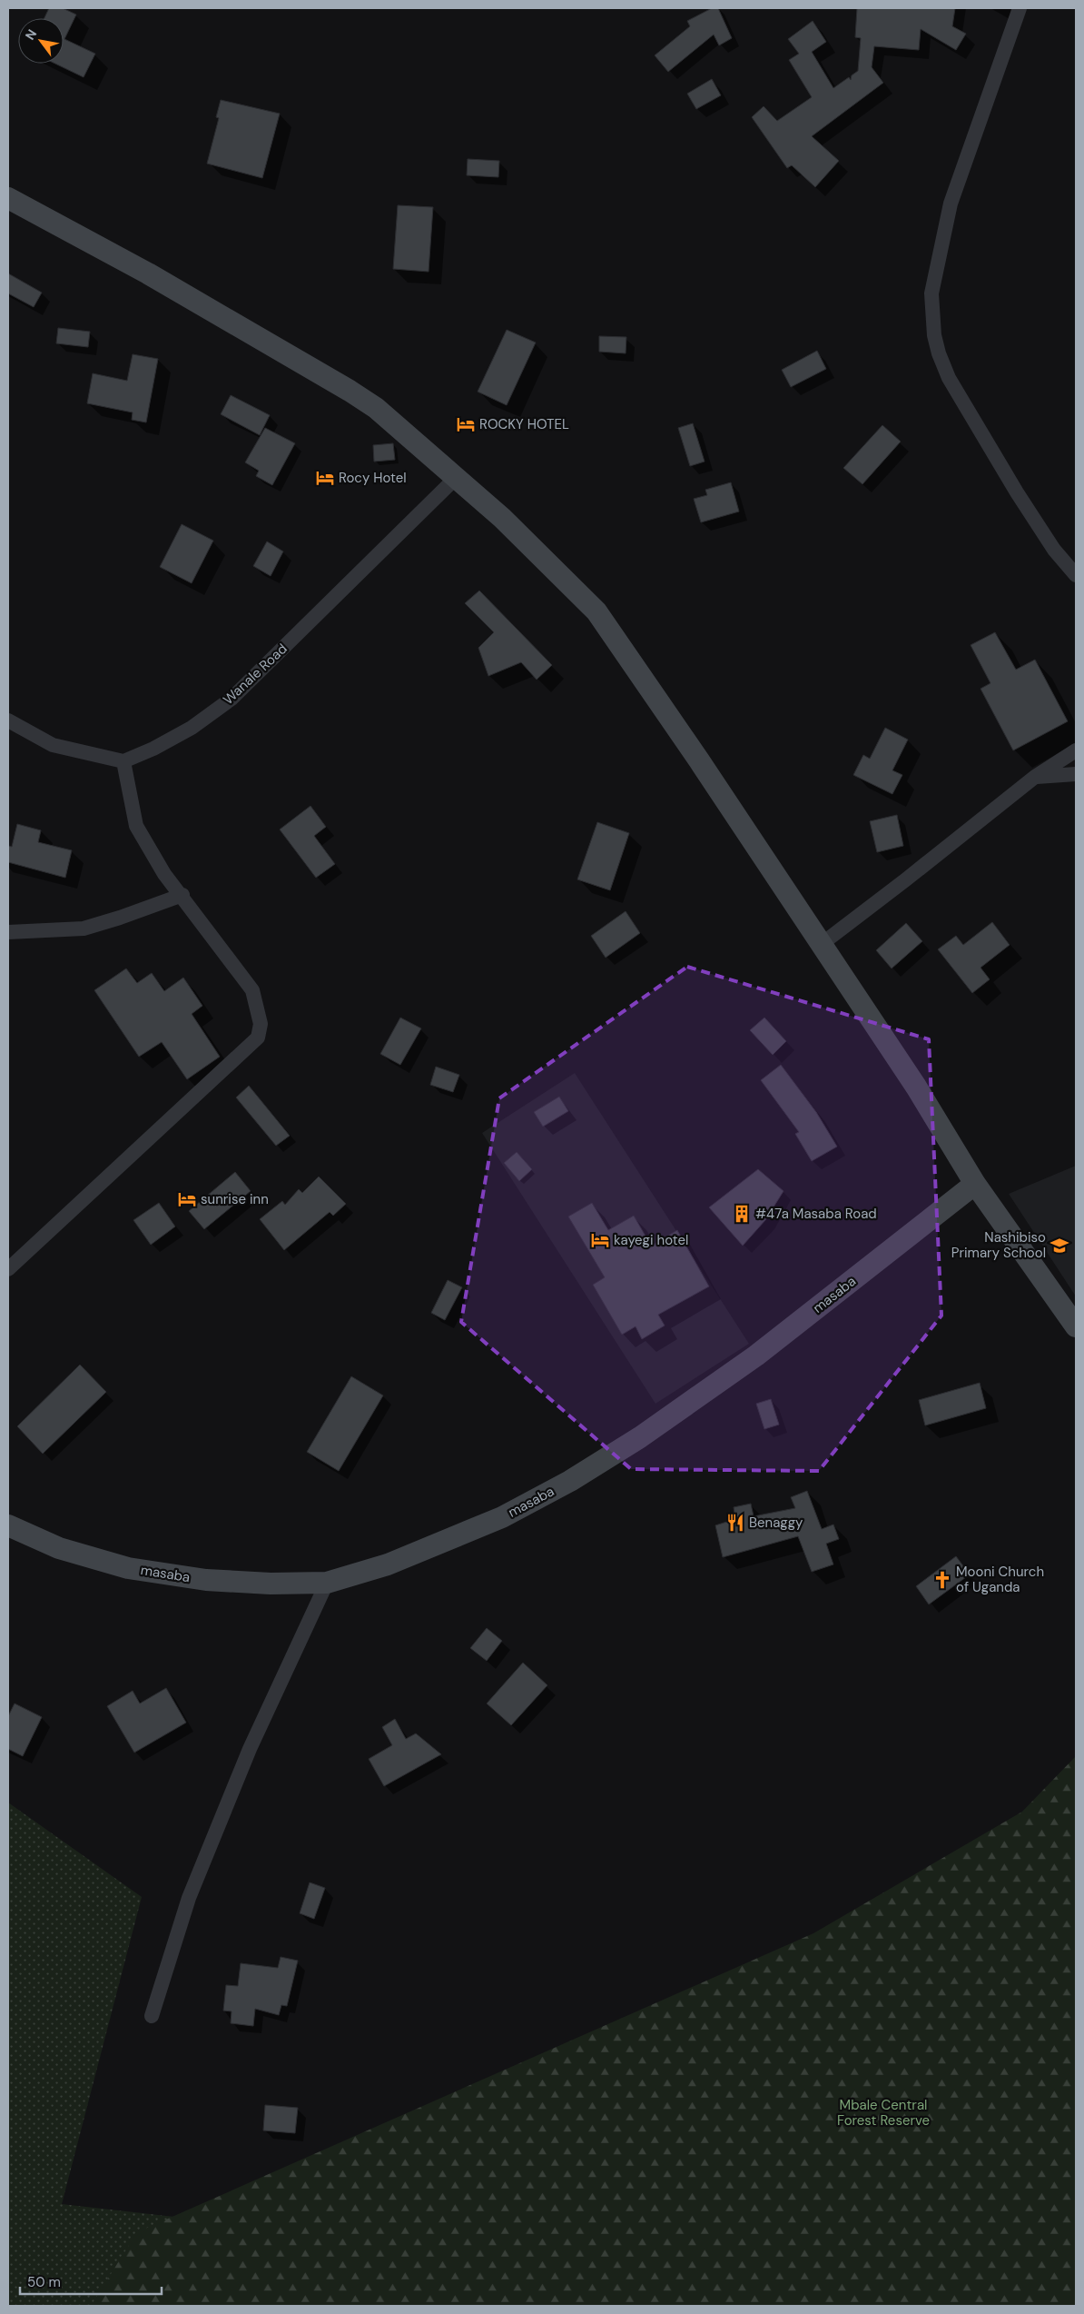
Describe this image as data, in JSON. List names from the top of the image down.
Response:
{
  "streets": {
    "street": ["Wanale Road", "masaba"]
  },
  "parks": ["Mbale Central Forest Reserve"],
  "places": {
    "hotel": [
      "ROCKY HOTEL",
      "Rocy Hotel",
      "sunrise inn",
      "kayegi hotel"
    ],
    "building": ["#47a Masaba Road"],
    "school or university": ["Nashibiso Primary School"],
    "restaurant": ["Benaggy"],
    "church": ["Mooni Church of Uganda"]
  },
  "scale_bar": "50 m",
  "north": "top left"
}
